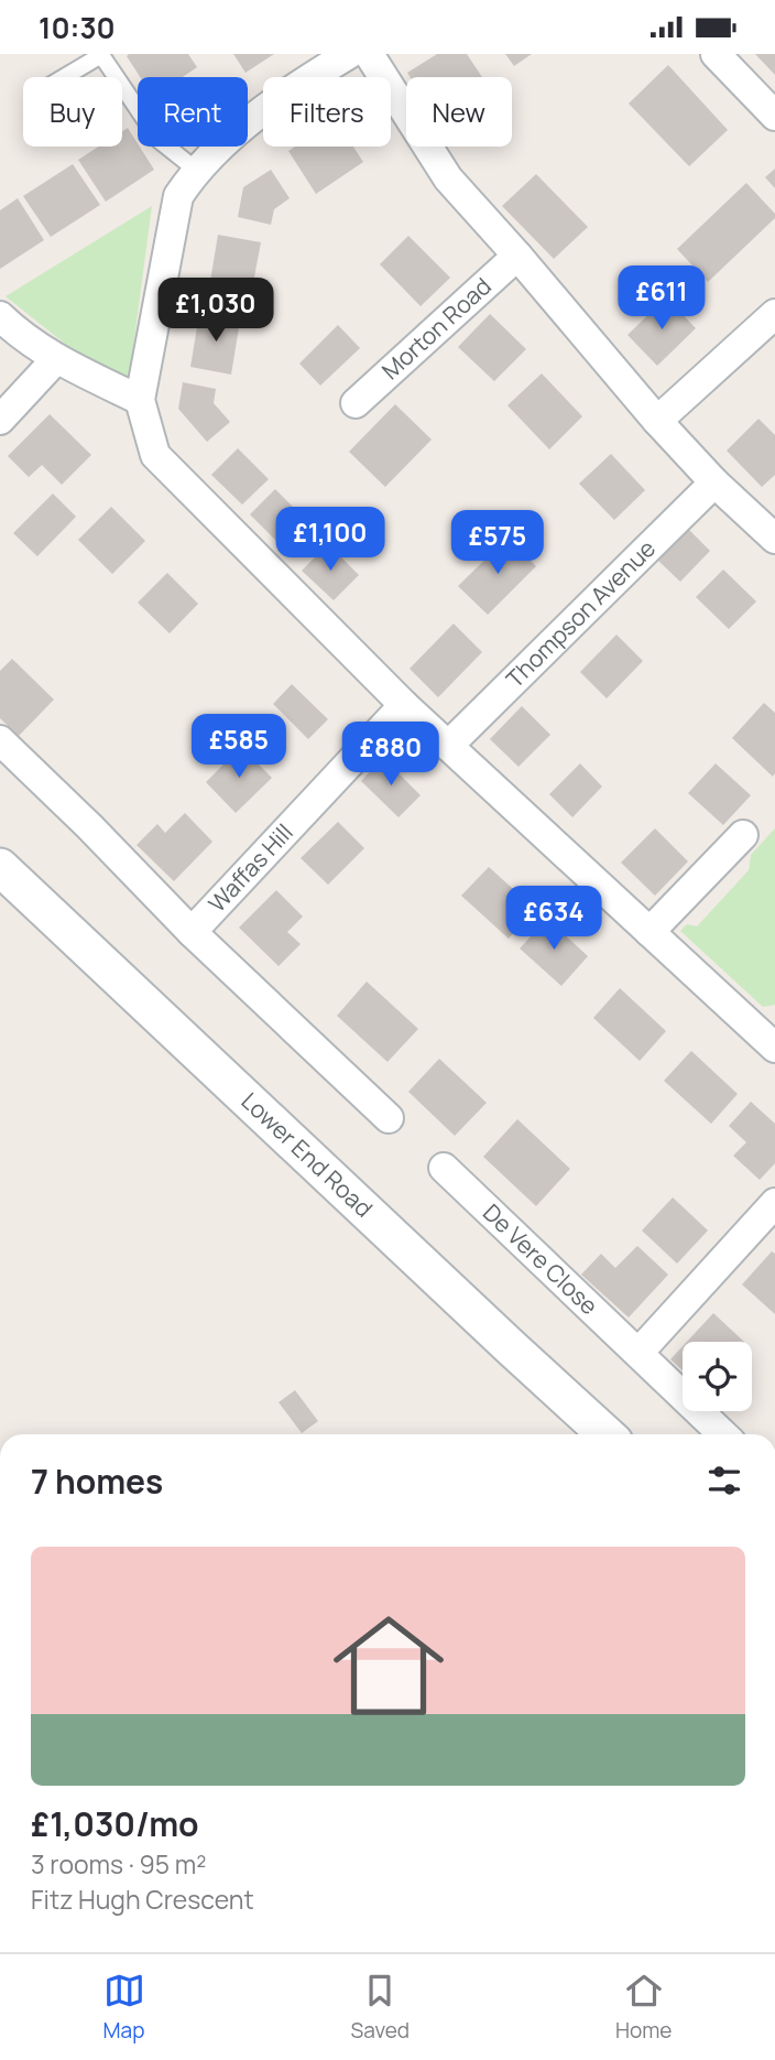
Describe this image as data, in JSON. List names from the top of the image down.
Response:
{
  "streets": {
    "street": [
      "Morton Road",
      "Thompson Avenue",
      "Waffas Hill",
      "Lower End Road",
      "De Vere Close"
    ]
  },
  "page": {
    "status": "10:30",
    "chip": [
      "Buy",
      "Rent",
      "Filters",
      "New"
    ],
    "price": [
      "£611",
      "£1,030",
      "£1,100",
      "£575",
      "£585",
      "£880",
      "£634"
    ],
    "heading": "7 homes",
    "list": [
      {
        "name": "£1,030/mo",
        "note": "3 rooms · 95 m² · Fitz Hugh Crescent"
      }
    ],
    "tabs": ["Map", "Saved", "Home"]
  }
}
